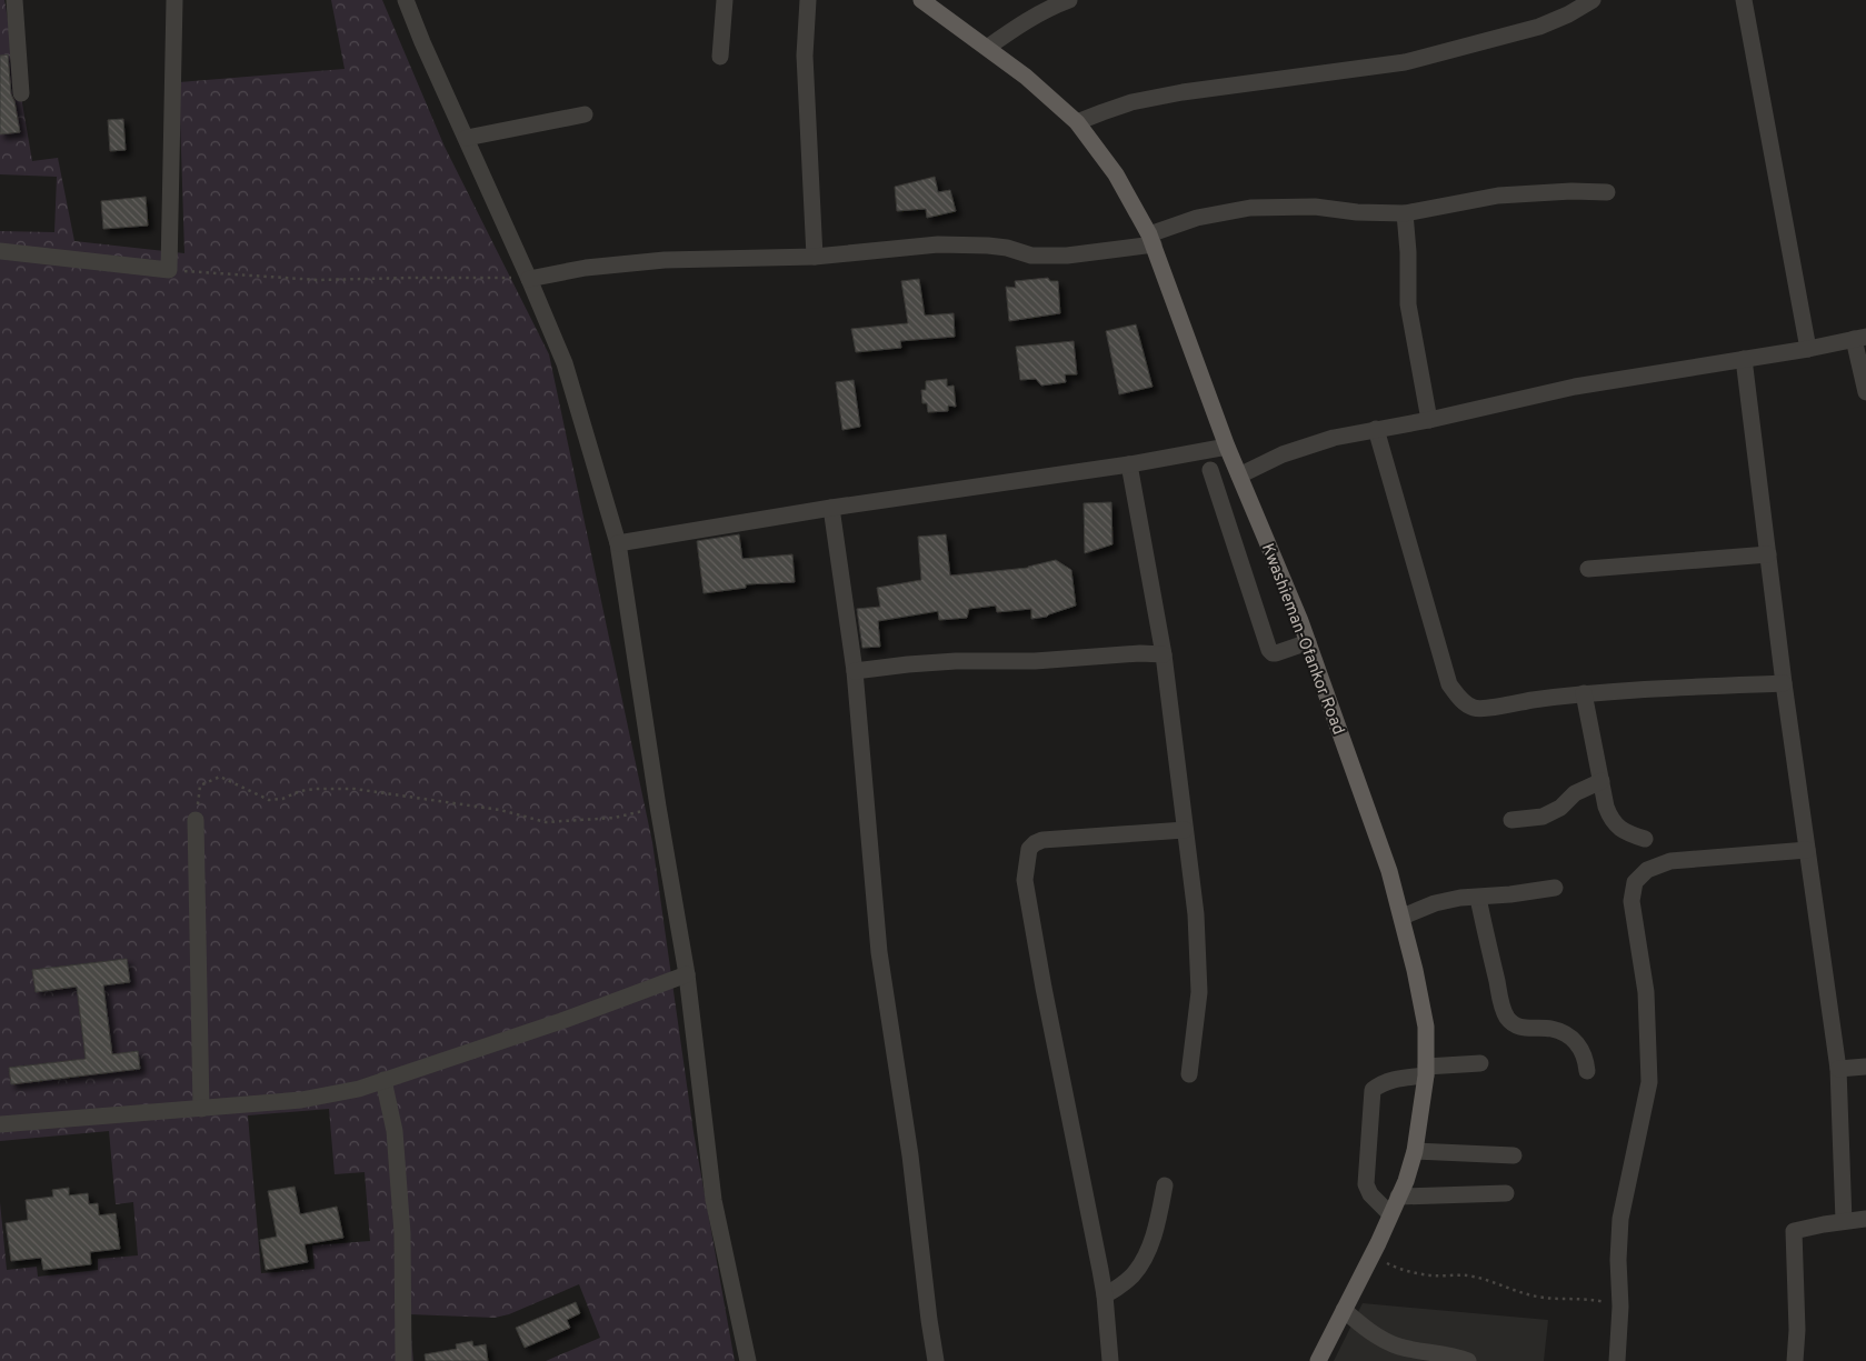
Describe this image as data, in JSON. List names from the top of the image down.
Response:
{
  "streets": {
    "main road": ["Kwashieman-Ofankor Road"]
  }
}
